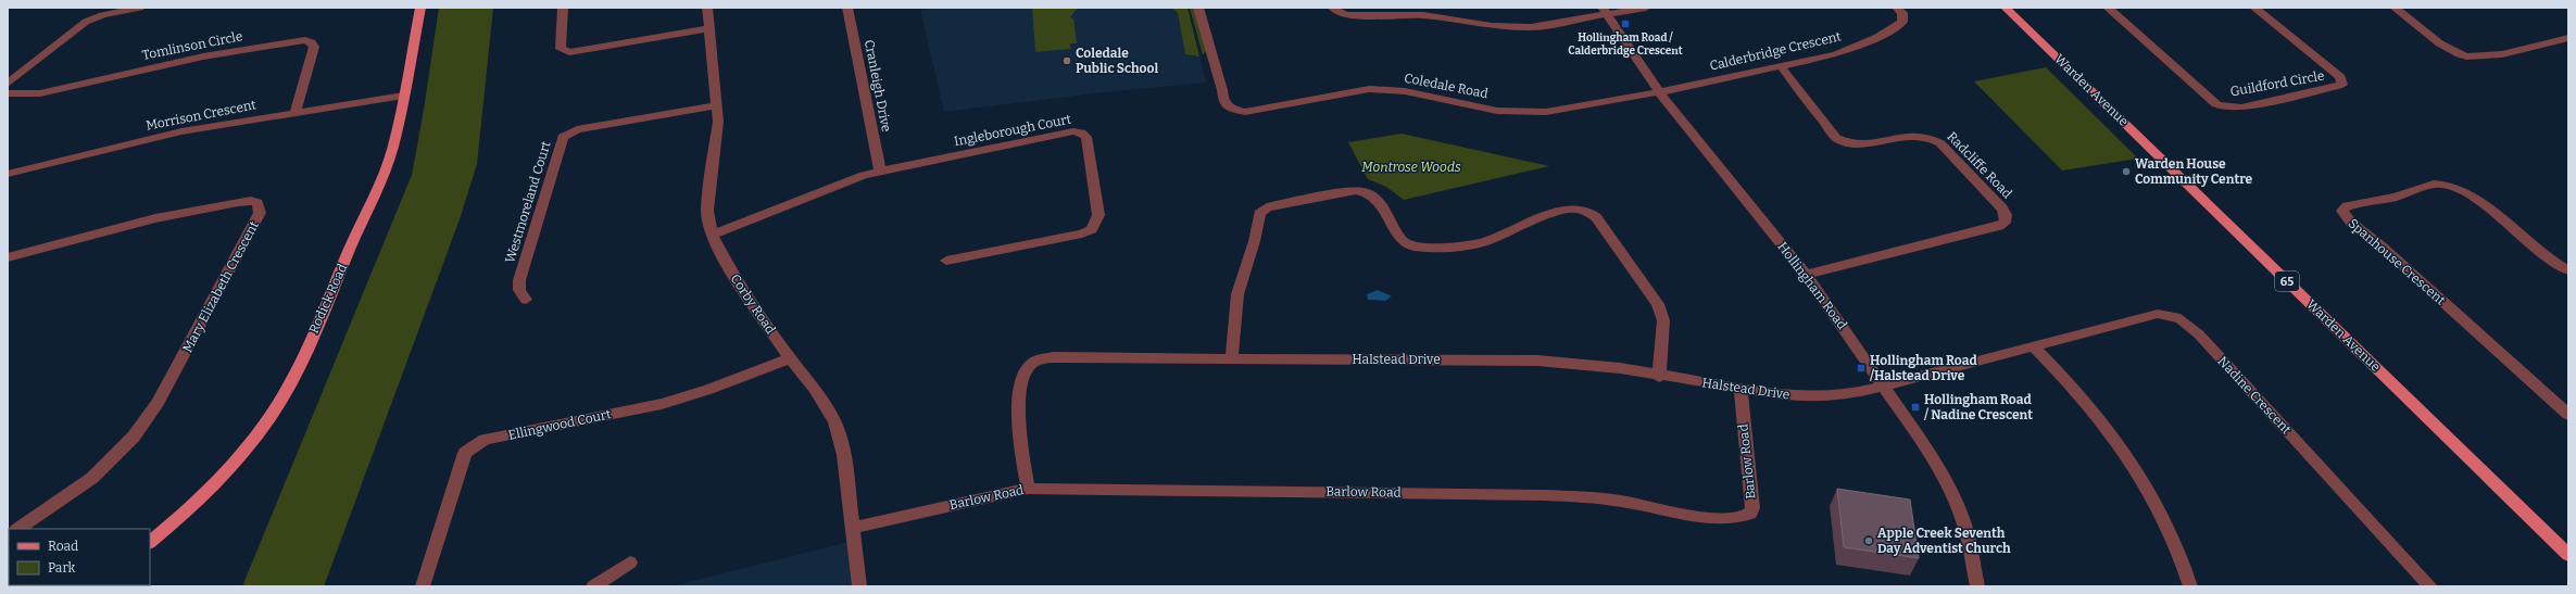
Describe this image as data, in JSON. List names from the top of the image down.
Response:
{
  "streets": {
    "main road": ["Warden Avenue", "65", "Rodick Road"],
    "street": [
      "Tomlinson Circle",
      "Calderbridge Crescent",
      "Guildford Circle",
      "Cranleigh Drive",
      "Coledale Road",
      "Morrison Crescent",
      "Ingleborough Court",
      "Radcliffe Road",
      "Westmoreland Court",
      "Spanhouse Crescent",
      "Hollingham Road",
      "Mary Elizabeth Crescent",
      "Corby Road",
      "Halstead Drive",
      "Nadine Crescent",
      "Ellingwood Court",
      "Barlow Road"
    ]
  },
  "crossings": [
    ["Tomlinson Circle", "Morrison Crescent"],
    ["Calderbridge Crescent", "Coledale Road"],
    ["Calderbridge Crescent", "Radcliffe Road"],
    ["Calderbridge Crescent", "Hollingham Road"],
    ["Cranleigh Drive", "Ingleborough Court"],
    ["Coledale Road", "Hollingham Road"],
    ["Morrison Crescent", "Rodick Road"],
    ["Ingleborough Court", "Corby Road"],
    ["Radcliffe Road", "Hollingham Road"],
    ["Westmoreland Court", "Corby Road"],
    ["Hollingham Road", "Halstead Drive"],
    ["Hollingham Road", "Nadine Crescent"],
    ["Corby Road", "Ellingwood Court"],
    ["Corby Road", "Barlow Road"],
    ["Halstead Drive", "Nadine Crescent"],
    ["Halstead Drive", "Barlow Road"]
  ],
  "parks": ["Montrose Woods"],
  "places": {
    "transit": ["Hollingham Road / Calderbridge Crescent", "Hollingham Road /Halstead Drive", "Hollingham Road / Nadine Crescent"],
    "other": ["Coledale Public School", "Warden House Community Centre", "Apple Creek Seventh Day Adventist Church"]
  },
  "legend": ["Road", "Park"]
}
